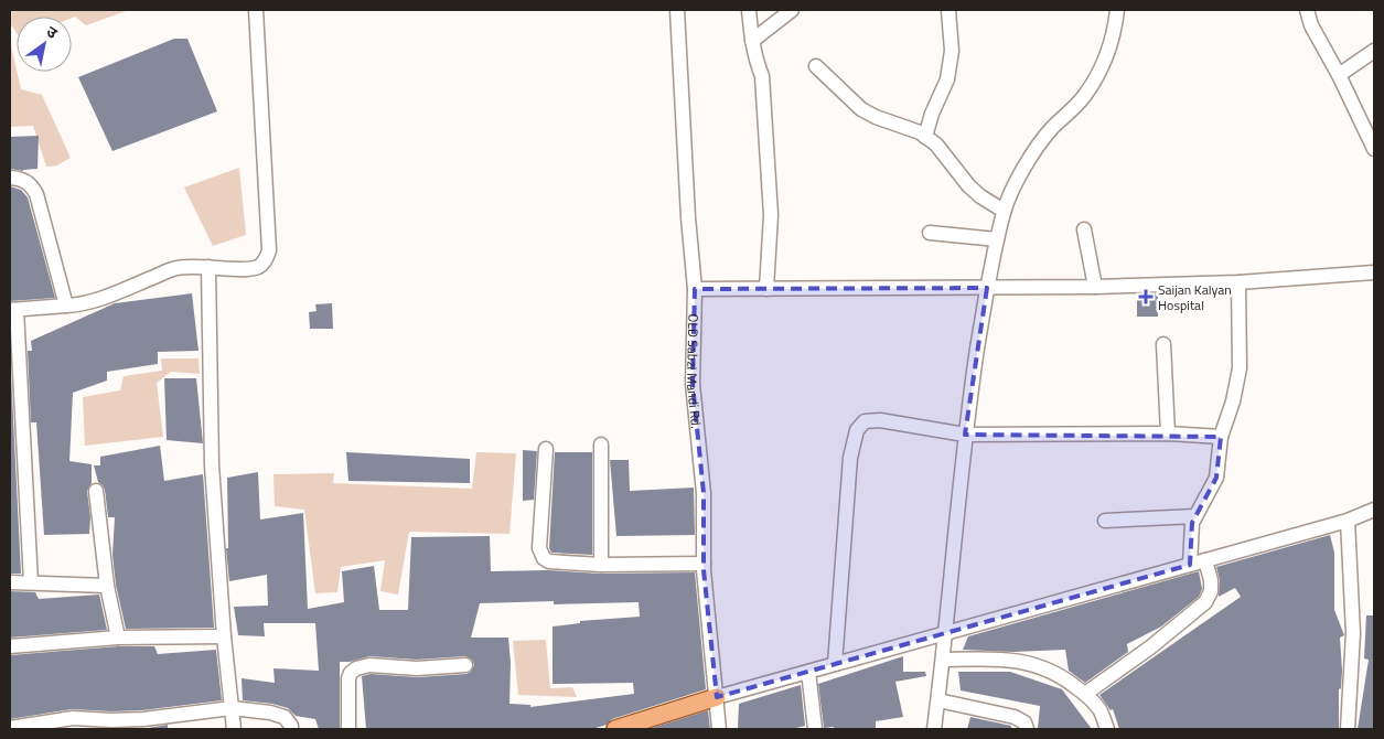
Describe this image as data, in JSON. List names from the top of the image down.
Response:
{
  "streets": {
    "street": ["OLD Sabzi Mandi Rd."]
  },
  "places": {
    "health": ["Saijan Kalyan Hospital"]
  },
  "north": "top right"
}
